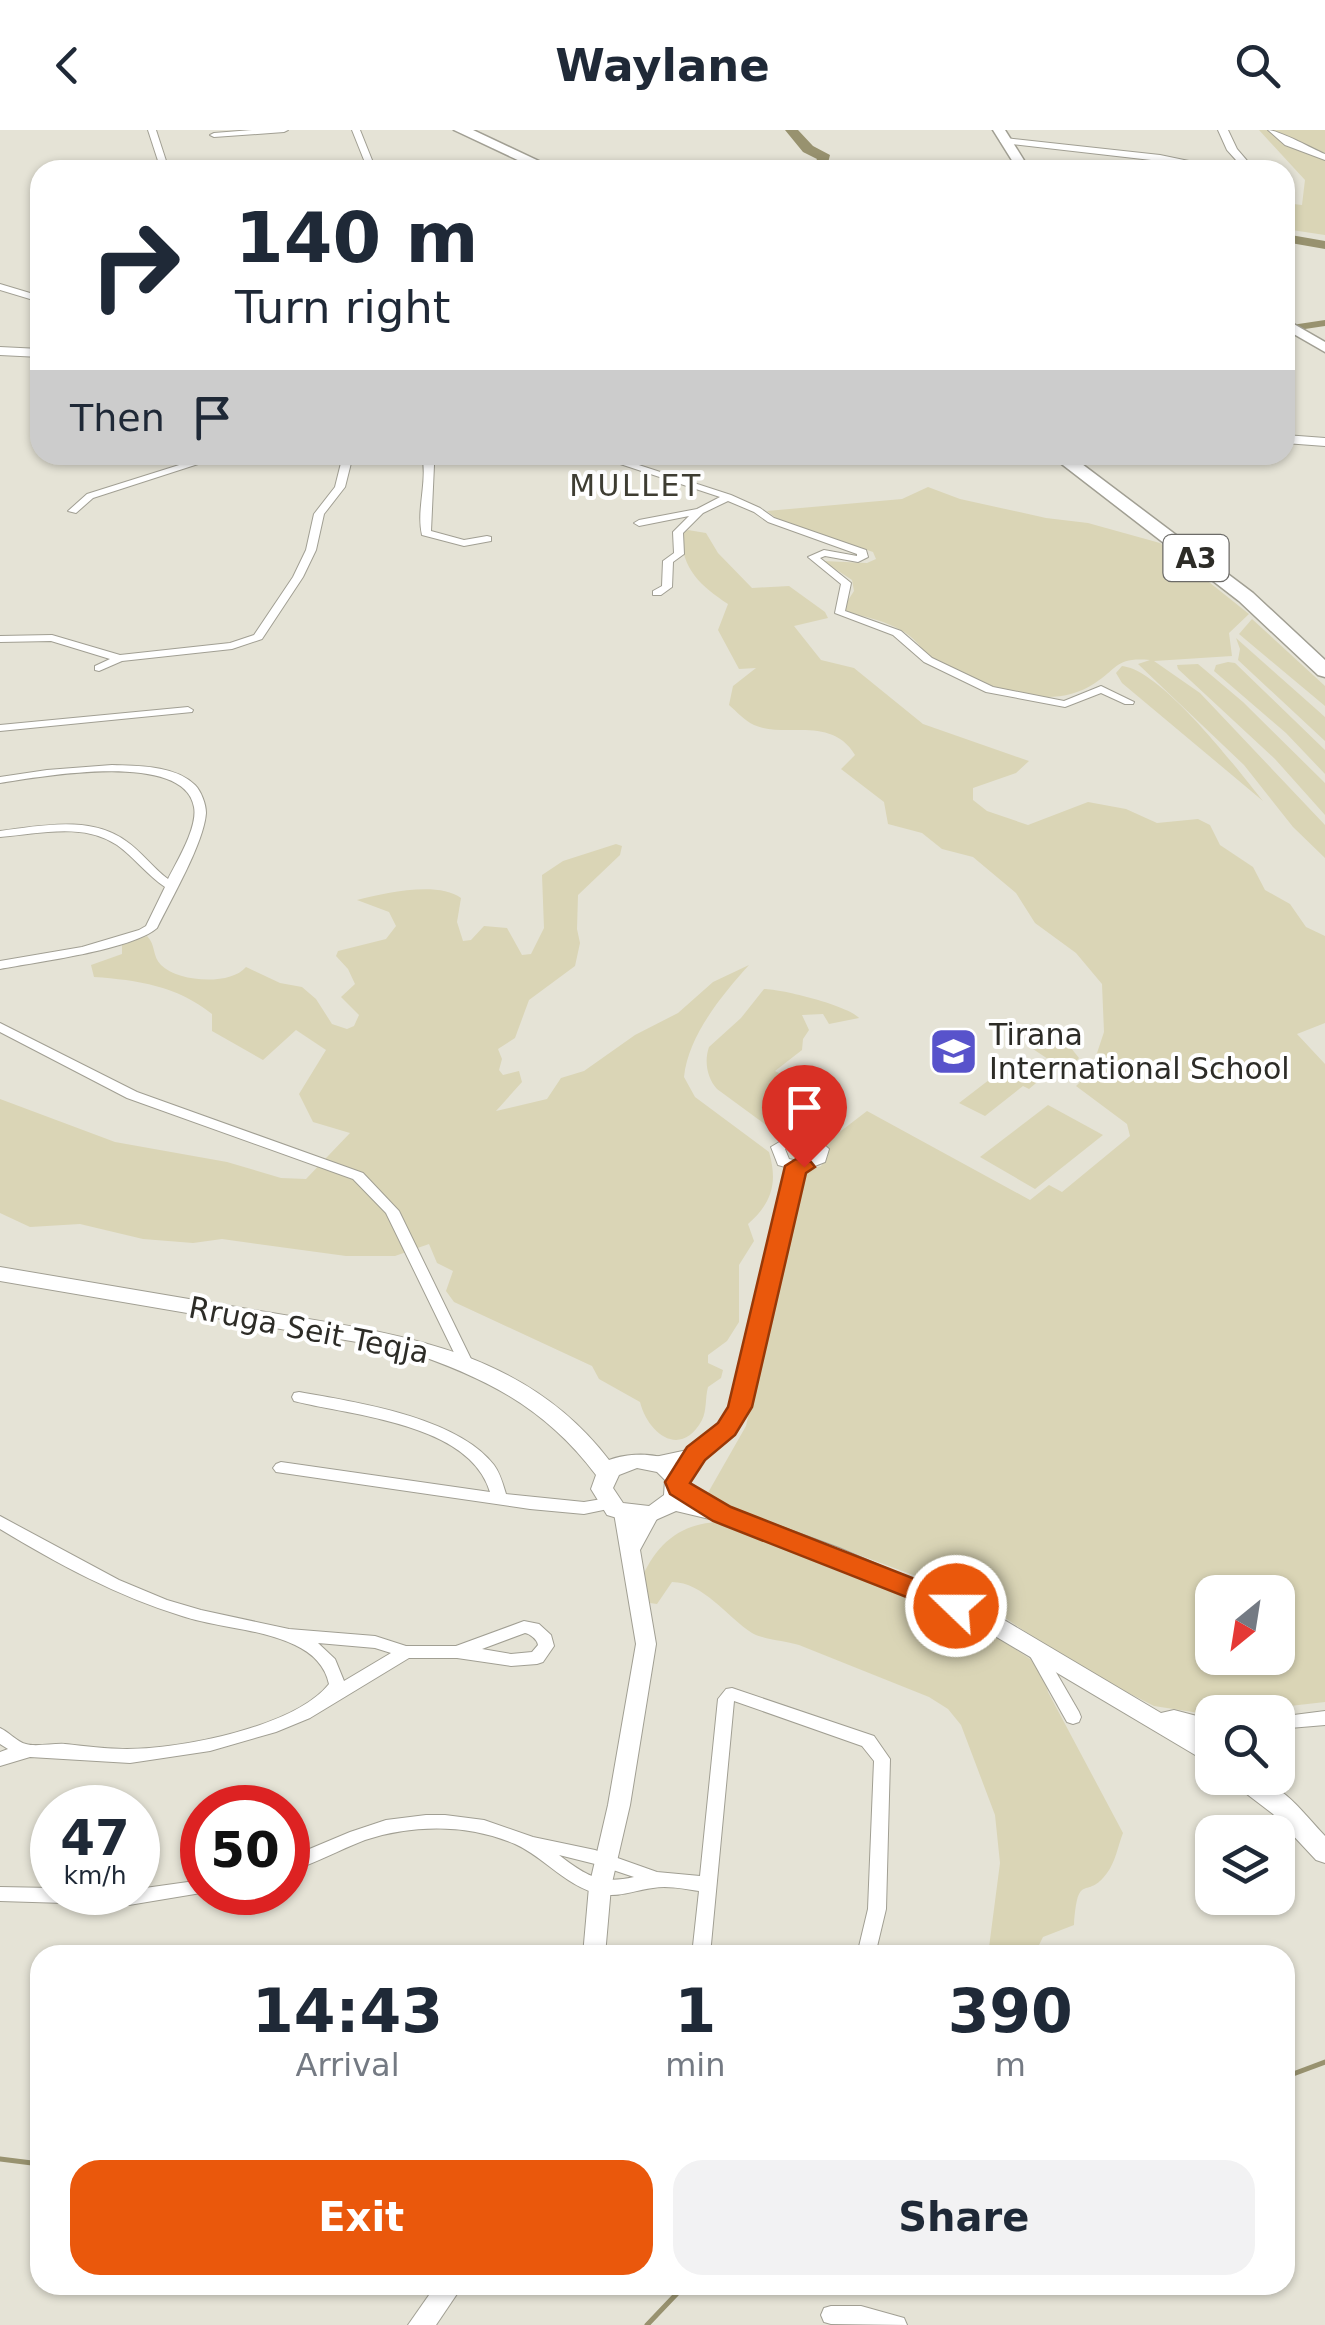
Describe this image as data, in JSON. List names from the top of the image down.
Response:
{
  "streets": {
    "highway": ["A3"],
    "main road": ["Rruga Seit Teqja"]
  },
  "districts": ["MULLET"],
  "places": {
    "school or university": ["Tirana International School"]
  },
  "north": "bottom left",
  "page": {
    "header": "Waylane",
    "turn": ["140 m", "Turn right"],
    "then": "Then",
    "speed": "47 km/h",
    "limit": "50",
    "eta": [
      "14:43",
      "Arrival",
      "1",
      "min",
      "390",
      "m"
    ],
    "buttons": ["Exit", "Share"]
  }
}
